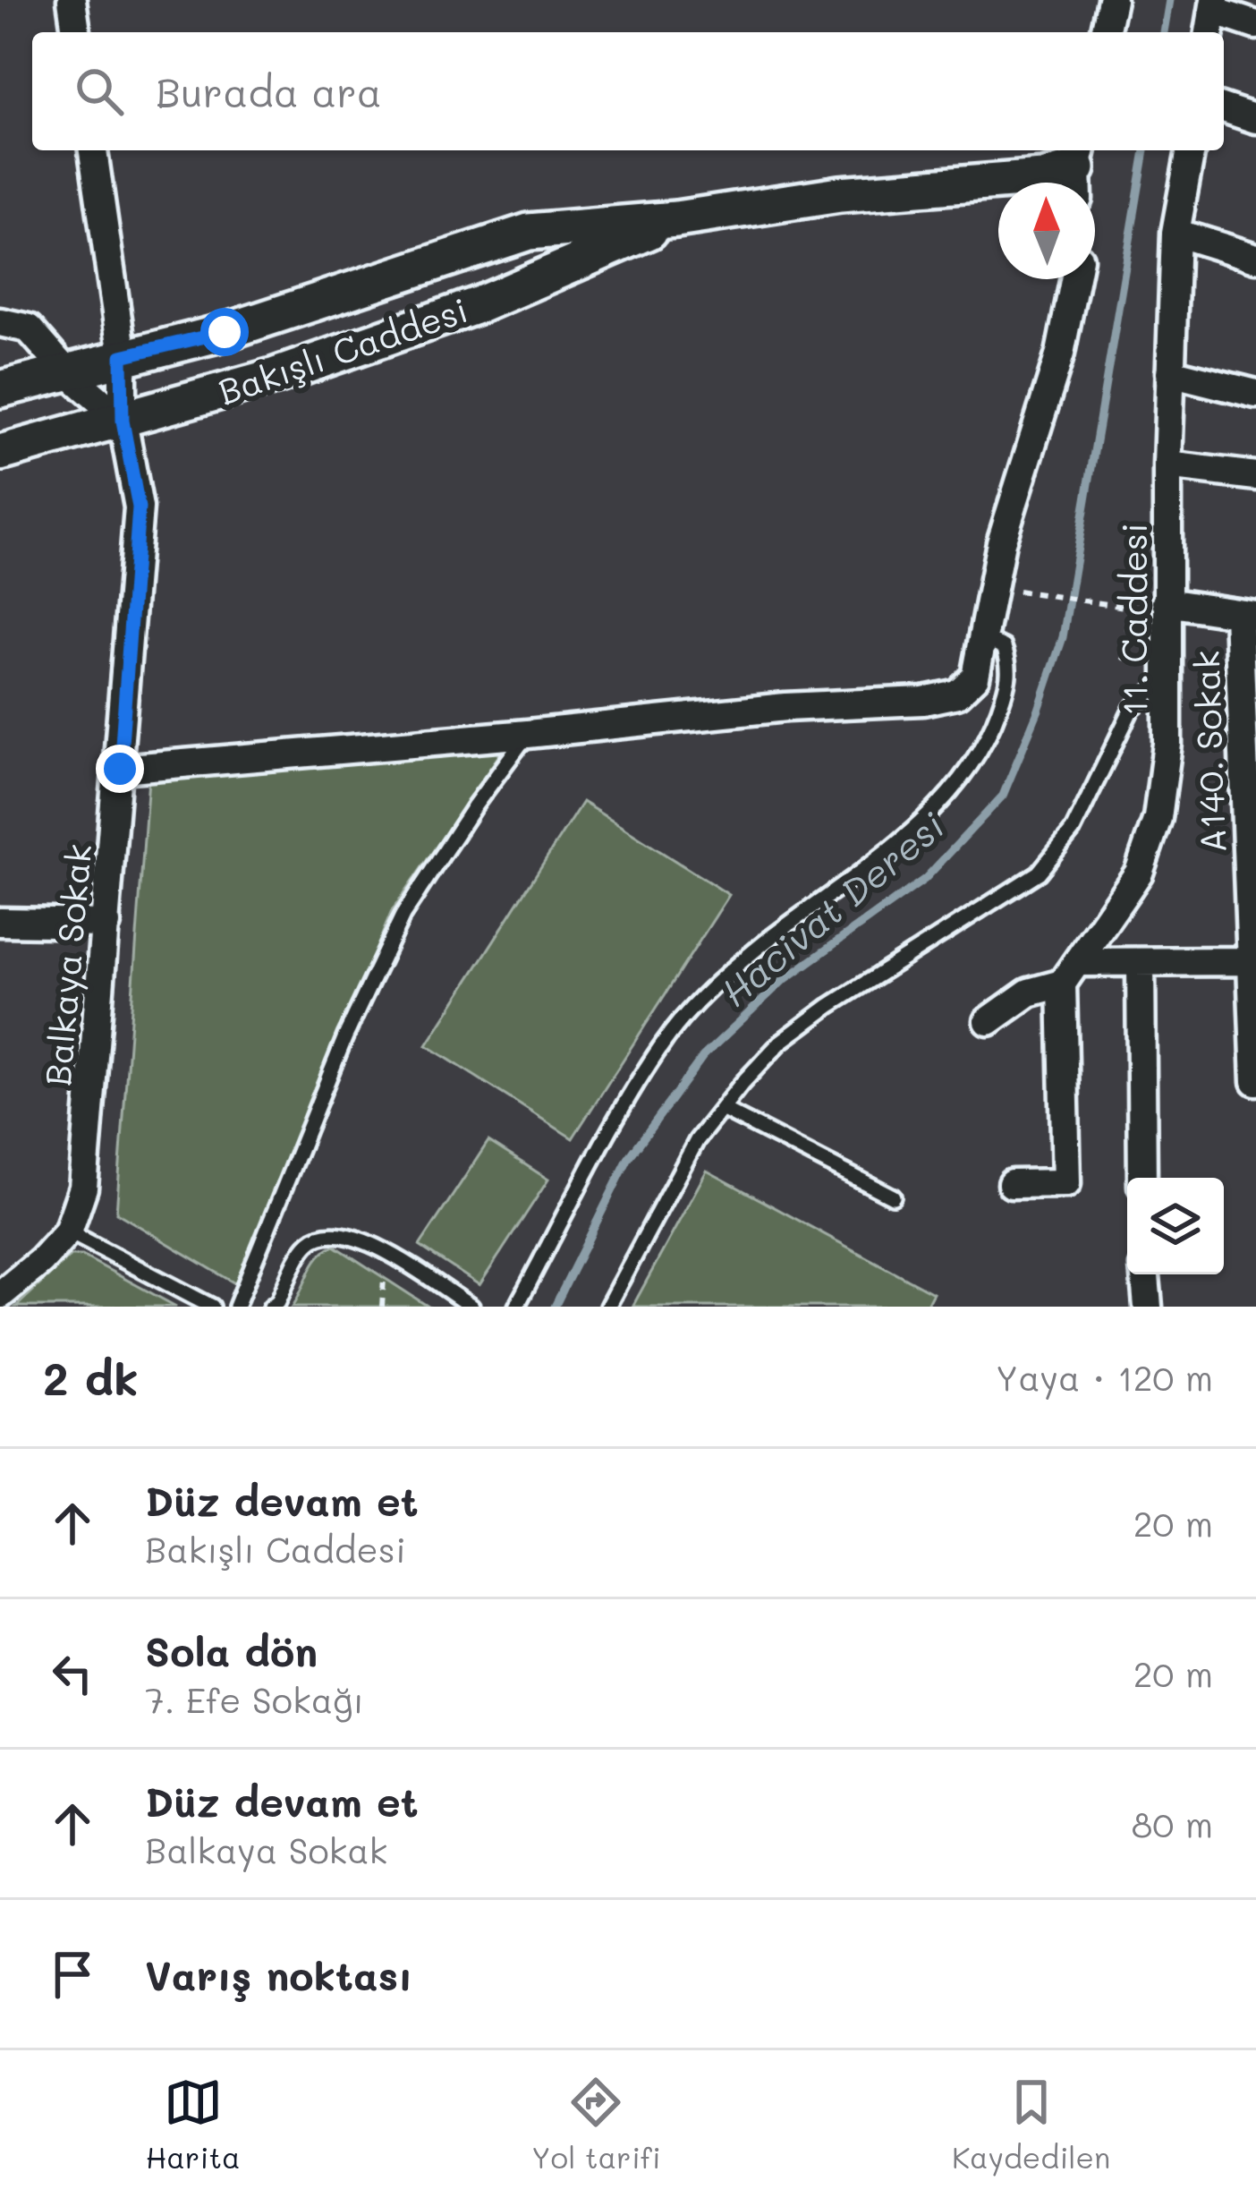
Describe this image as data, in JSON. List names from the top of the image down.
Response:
{
  "streets": {
    "street": [
      "Bakışlı Caddesi",
      "11. Caddesi",
      "A140. Sokak",
      "Balkaya Sokak"
    ]
  },
  "crossings": [
    ["Bakışlı Caddesi", "Balkaya Sokak"]
  ],
  "water": ["Hacivat Deresi"],
  "north": "top",
  "page": {
    "search": "Burada ara",
    "heading": ["2 dk", "Yaya · 120 m"],
    "list": [
      ["Düz devam et", "Bakışlı Caddesi", "20 m"],
      ["Sola dön", "7. Efe Sokağı", "20 m"],
      ["Düz devam et", "Balkaya Sokak", "80 m"],
      "Varış noktası"
    ],
    "nav": ["Harita", "Yol tarifi", "Kaydedilen"]
  }
}
